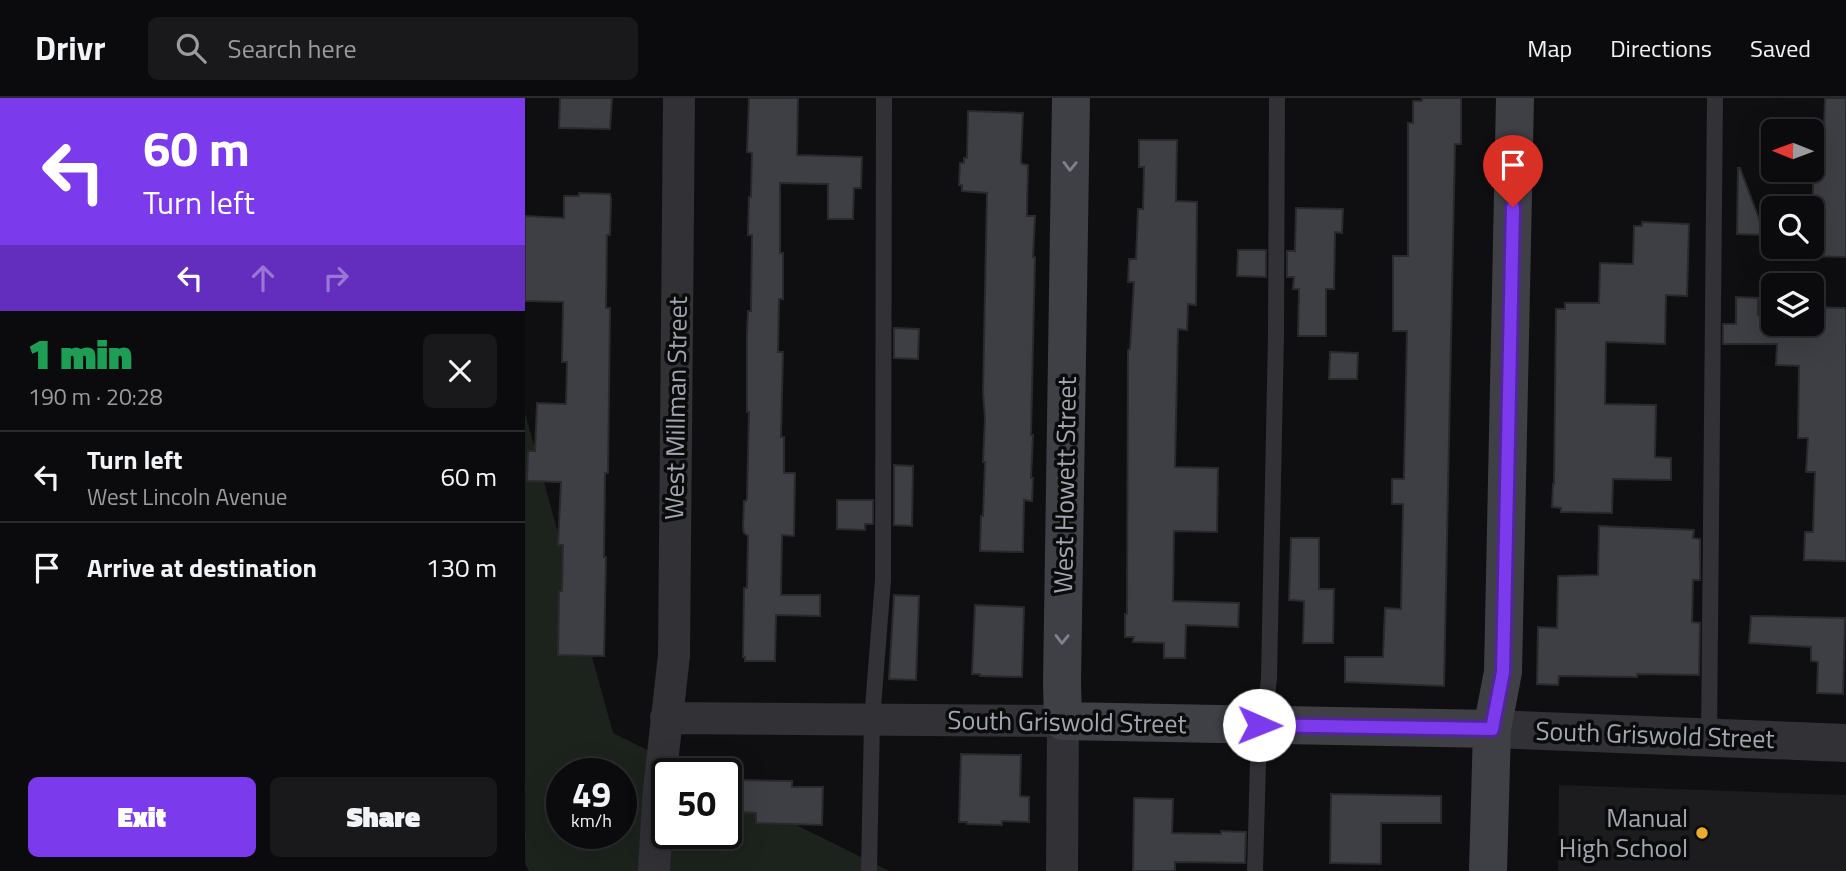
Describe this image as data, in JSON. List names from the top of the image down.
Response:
{
  "streets": {
    "main road": ["West Howett Street", "South Griswold Street"],
    "street": ["West Millman Street"]
  },
  "crossings": [
    ["West Millman Street", "South Griswold Street"],
    ["West Howett Street", "South Griswold Street"]
  ],
  "one_way": ["West Howett Street"],
  "places": ["Manual High School"],
  "north": "left",
  "page": {
    "header": "Drivr",
    "search": "Search here",
    "nav": ["Map", "Directions", "Saved"],
    "turn": ["60 m", "Turn left"],
    "heading": ["1 min", "190 m · 20:28"],
    "list": [
      {
        "name": "Turn left",
        "note": "West Lincoln Avenue",
        "value": "60 m"
      },
      {
        "name": "Arrive at destination",
        "value": "130 m"
      }
    ],
    "speed": "49 km/h",
    "limit": "50",
    "buttons": ["Exit", "Share"]
  }
}
